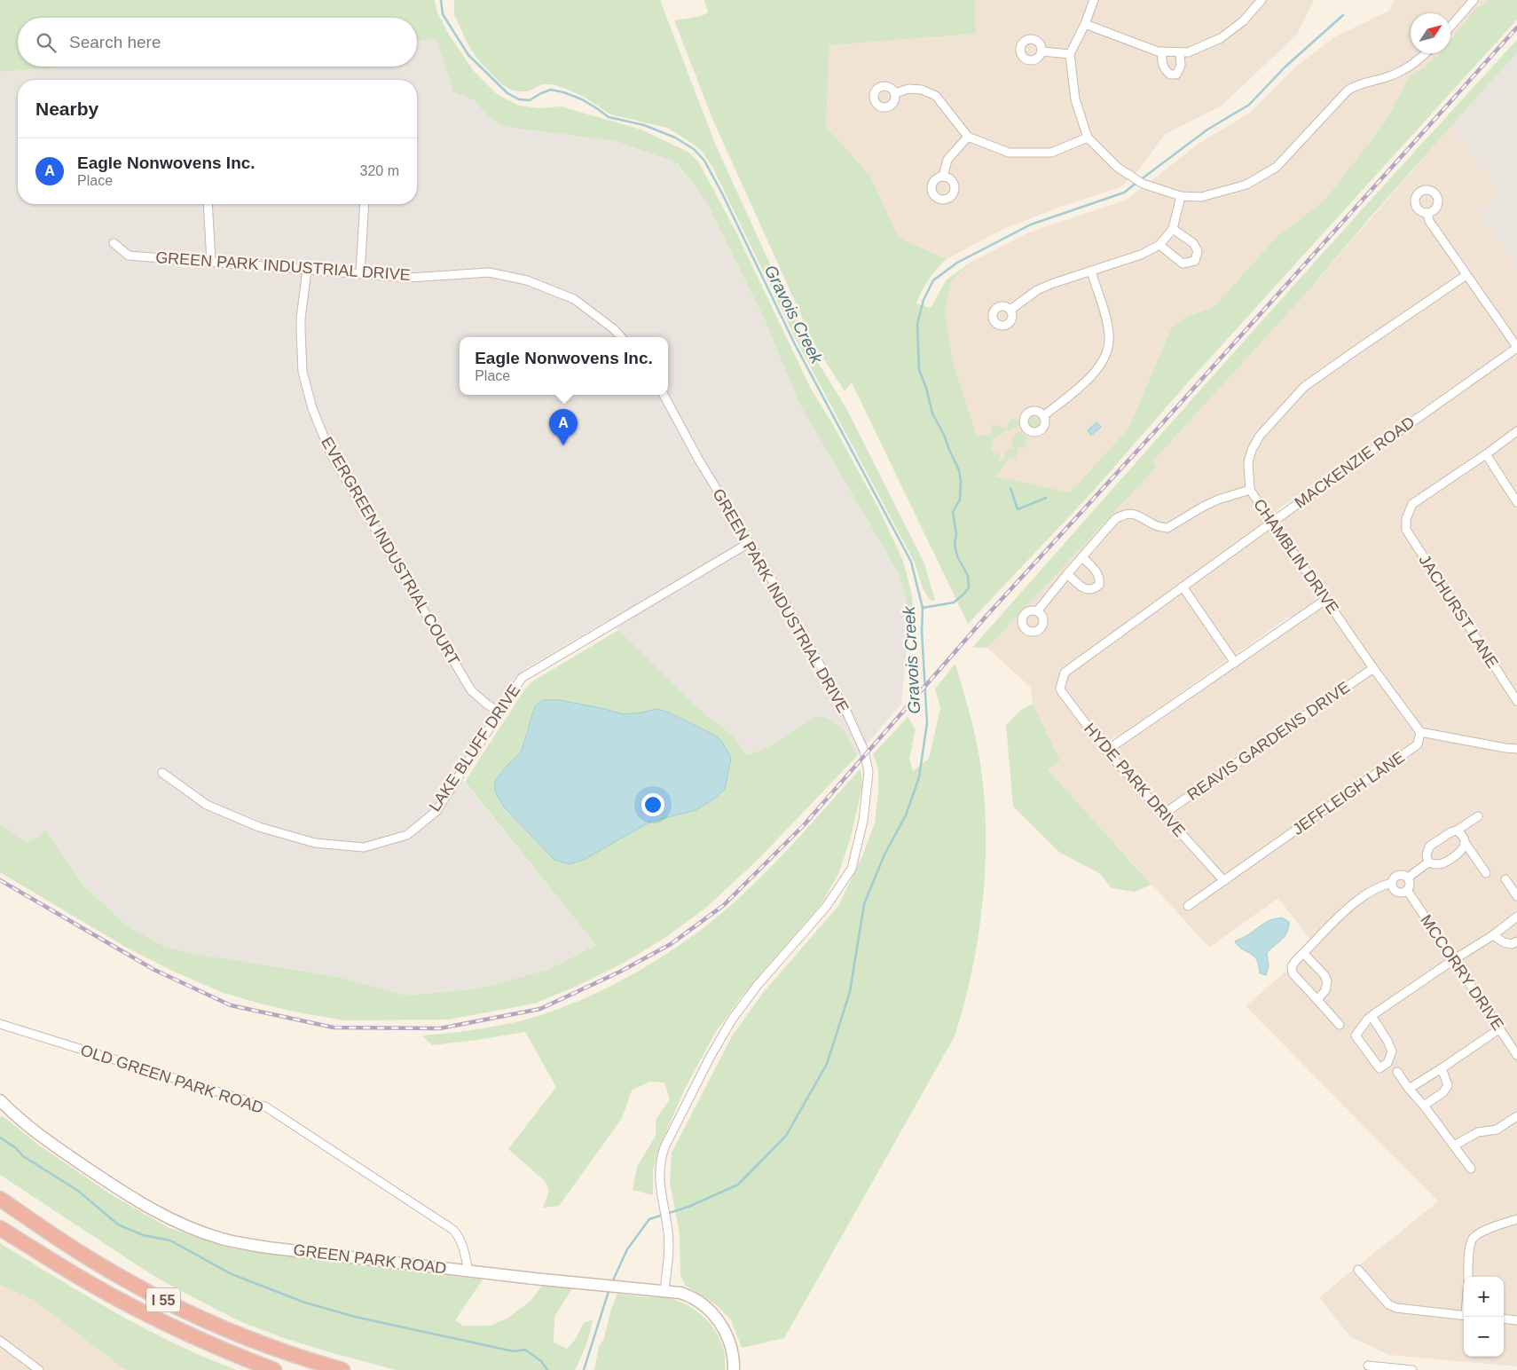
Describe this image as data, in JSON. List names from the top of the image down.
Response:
{
  "streets": {
    "highway": ["I 55"],
    "street": [
      "GREEN PARK INDUSTRIAL DRIVE",
      "MACKENZIE ROAD",
      "EVERGREEN INDUSTRIAL COURT",
      "CHAMBLIN DRIVE",
      "JACHURST LANE",
      "REAVIS GARDENS DRIVE",
      "LAKE BLUFF DRIVE",
      "HYDE PARK DRIVE",
      "JEFFLEIGH LANE",
      "MCCORRY DRIVE",
      "OLD GREEN PARK ROAD",
      "GREEN PARK ROAD"
    ]
  },
  "crossings": [
    ["GREEN PARK INDUSTRIAL DRIVE", "EVERGREEN INDUSTRIAL COURT"],
    ["GREEN PARK INDUSTRIAL DRIVE", "LAKE BLUFF DRIVE"],
    ["GREEN PARK INDUSTRIAL DRIVE", "GREEN PARK ROAD"],
    ["MACKENZIE ROAD", "CHAMBLIN DRIVE"],
    ["MACKENZIE ROAD", "HYDE PARK DRIVE"],
    ["EVERGREEN INDUSTRIAL COURT", "LAKE BLUFF DRIVE"],
    ["CHAMBLIN DRIVE", "REAVIS GARDENS DRIVE"],
    ["CHAMBLIN DRIVE", "JEFFLEIGH LANE"],
    ["REAVIS GARDENS DRIVE", "HYDE PARK DRIVE"],
    ["HYDE PARK DRIVE", "JEFFLEIGH LANE"],
    ["OLD GREEN PARK ROAD", "GREEN PARK ROAD"]
  ],
  "water": ["Gravois Creek"],
  "north": "top right",
  "page": {
    "search": "Search here",
    "heading": "Nearby",
    "list": [
      {
        "mark": "A",
        "name": "Eagle Nonwovens Inc.",
        "note": "Place",
        "value": "320 m"
      }
    ],
    "popup": ["Eagle Nonwovens Inc.", "Place"],
    "pins": "A",
    "map_buttons": ["+", "−"]
  }
}
